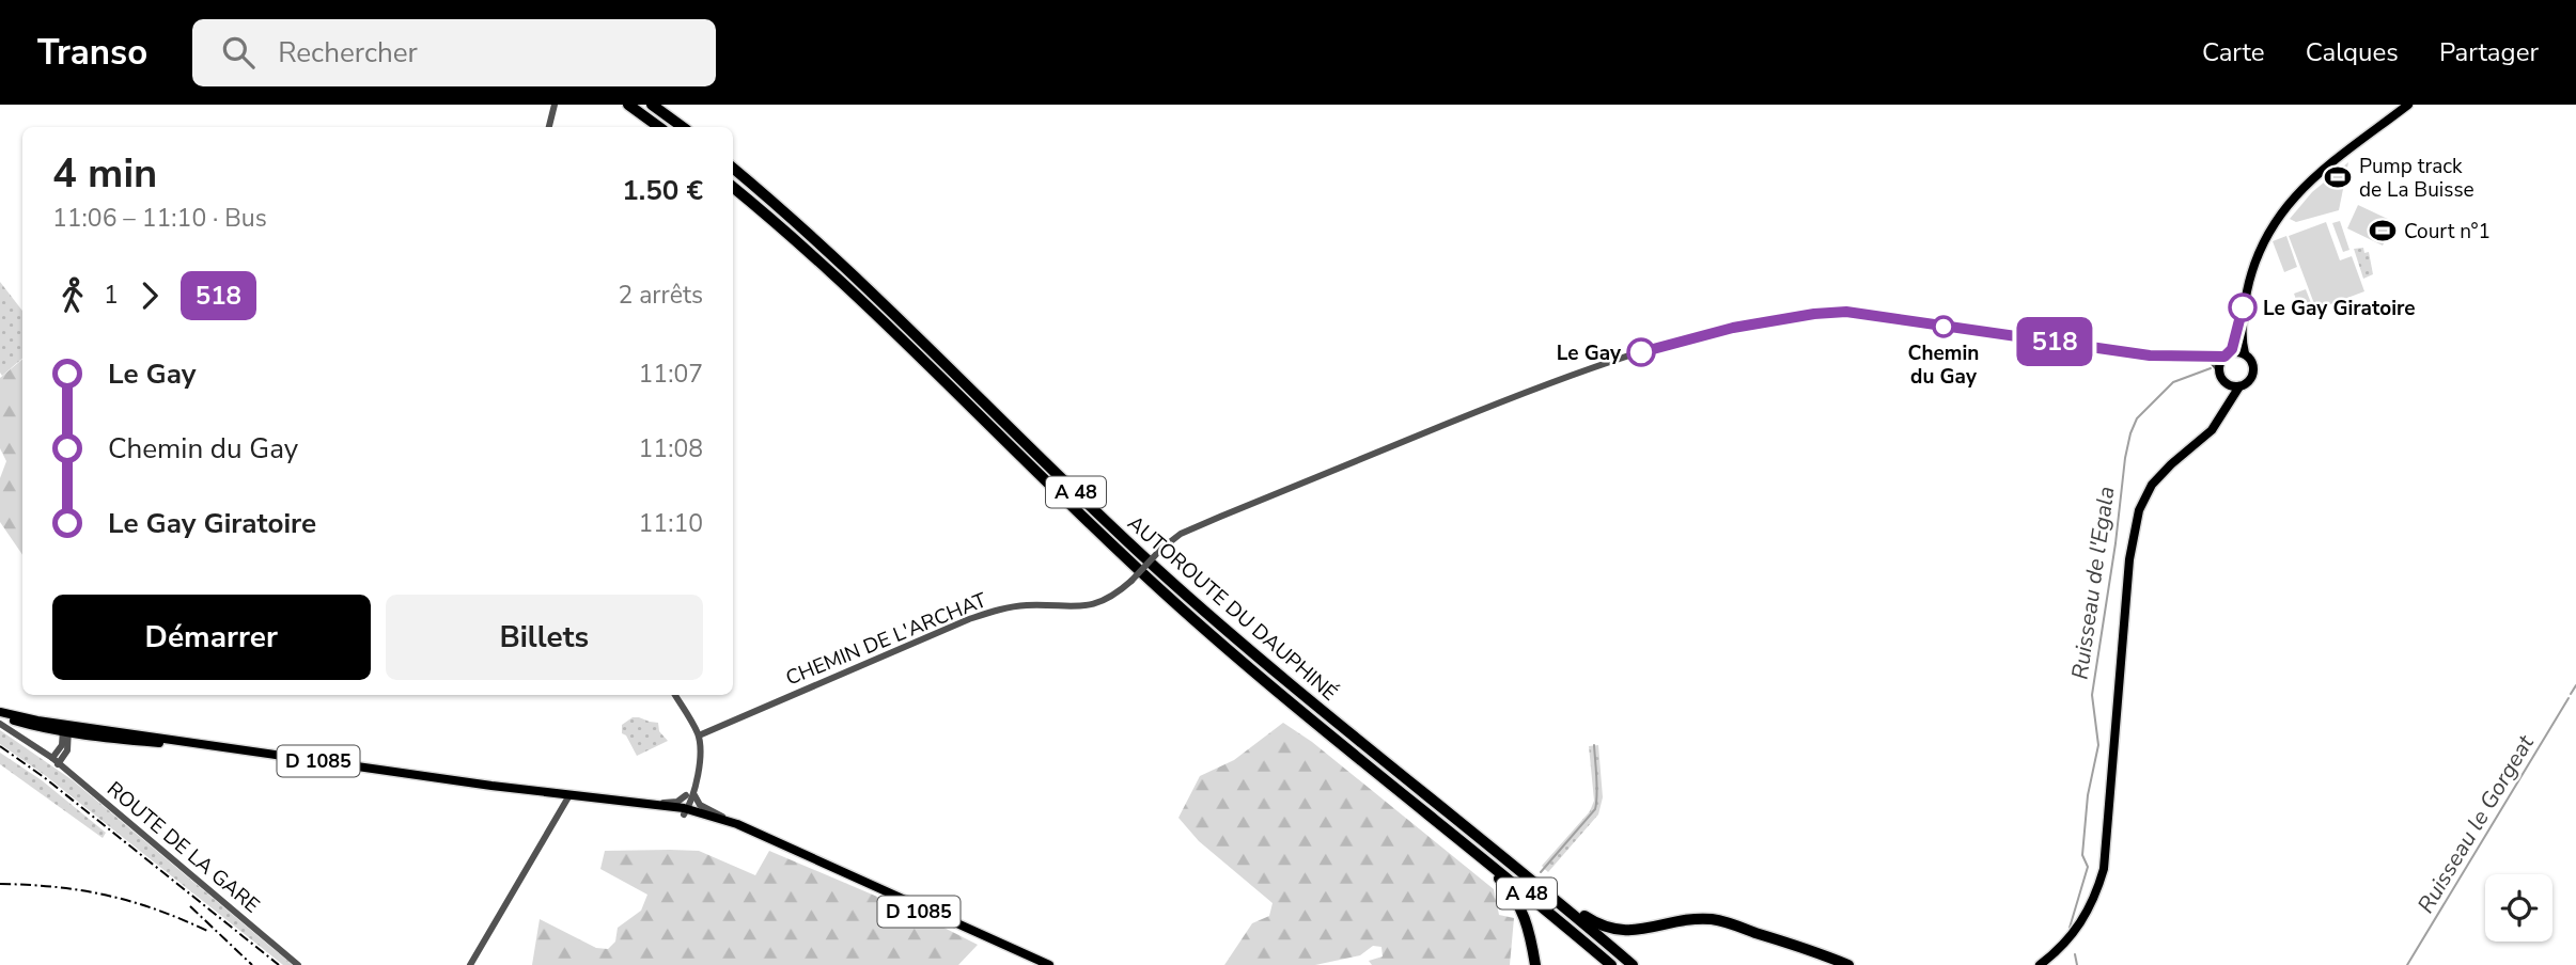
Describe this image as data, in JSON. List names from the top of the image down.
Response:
{
  "streets": {
    "highway": ["A 48", "AUTOROUTE DU DAUPHINÉ"],
    "main road": ["D 1085"],
    "street": ["CHEMIN DE L'ARCHAT", "ROUTE DE LA GARE"]
  },
  "water": ["Ruisseau de l'Egala", "Ruisseau le Gorgeat"],
  "places": {
    "sports": ["Pump track de La Buisse", "Court n°1"],
    "other": ["Le Gay Giratoire", "Chemin du Gay", "Le Gay"]
  },
  "lines": ["bus line 518"],
  "page": {
    "header": "Transo",
    "search": "Rechercher",
    "nav": ["Carte", "Calques", "Partager"],
    "on_map": "518",
    "heading": ["4 min", "11:06 – 11:10 · Bus", "1.50 €"],
    "legs": ["1", "518", "2 arrêts"],
    "list": [
      {
        "name": "Le Gay",
        "value": "11:07"
      },
      {
        "name": "Chemin du Gay",
        "value": "11:08"
      },
      {
        "name": "Le Gay Giratoire",
        "value": "11:10"
      }
    ],
    "buttons": ["Démarrer", "Billets"]
  }
}
